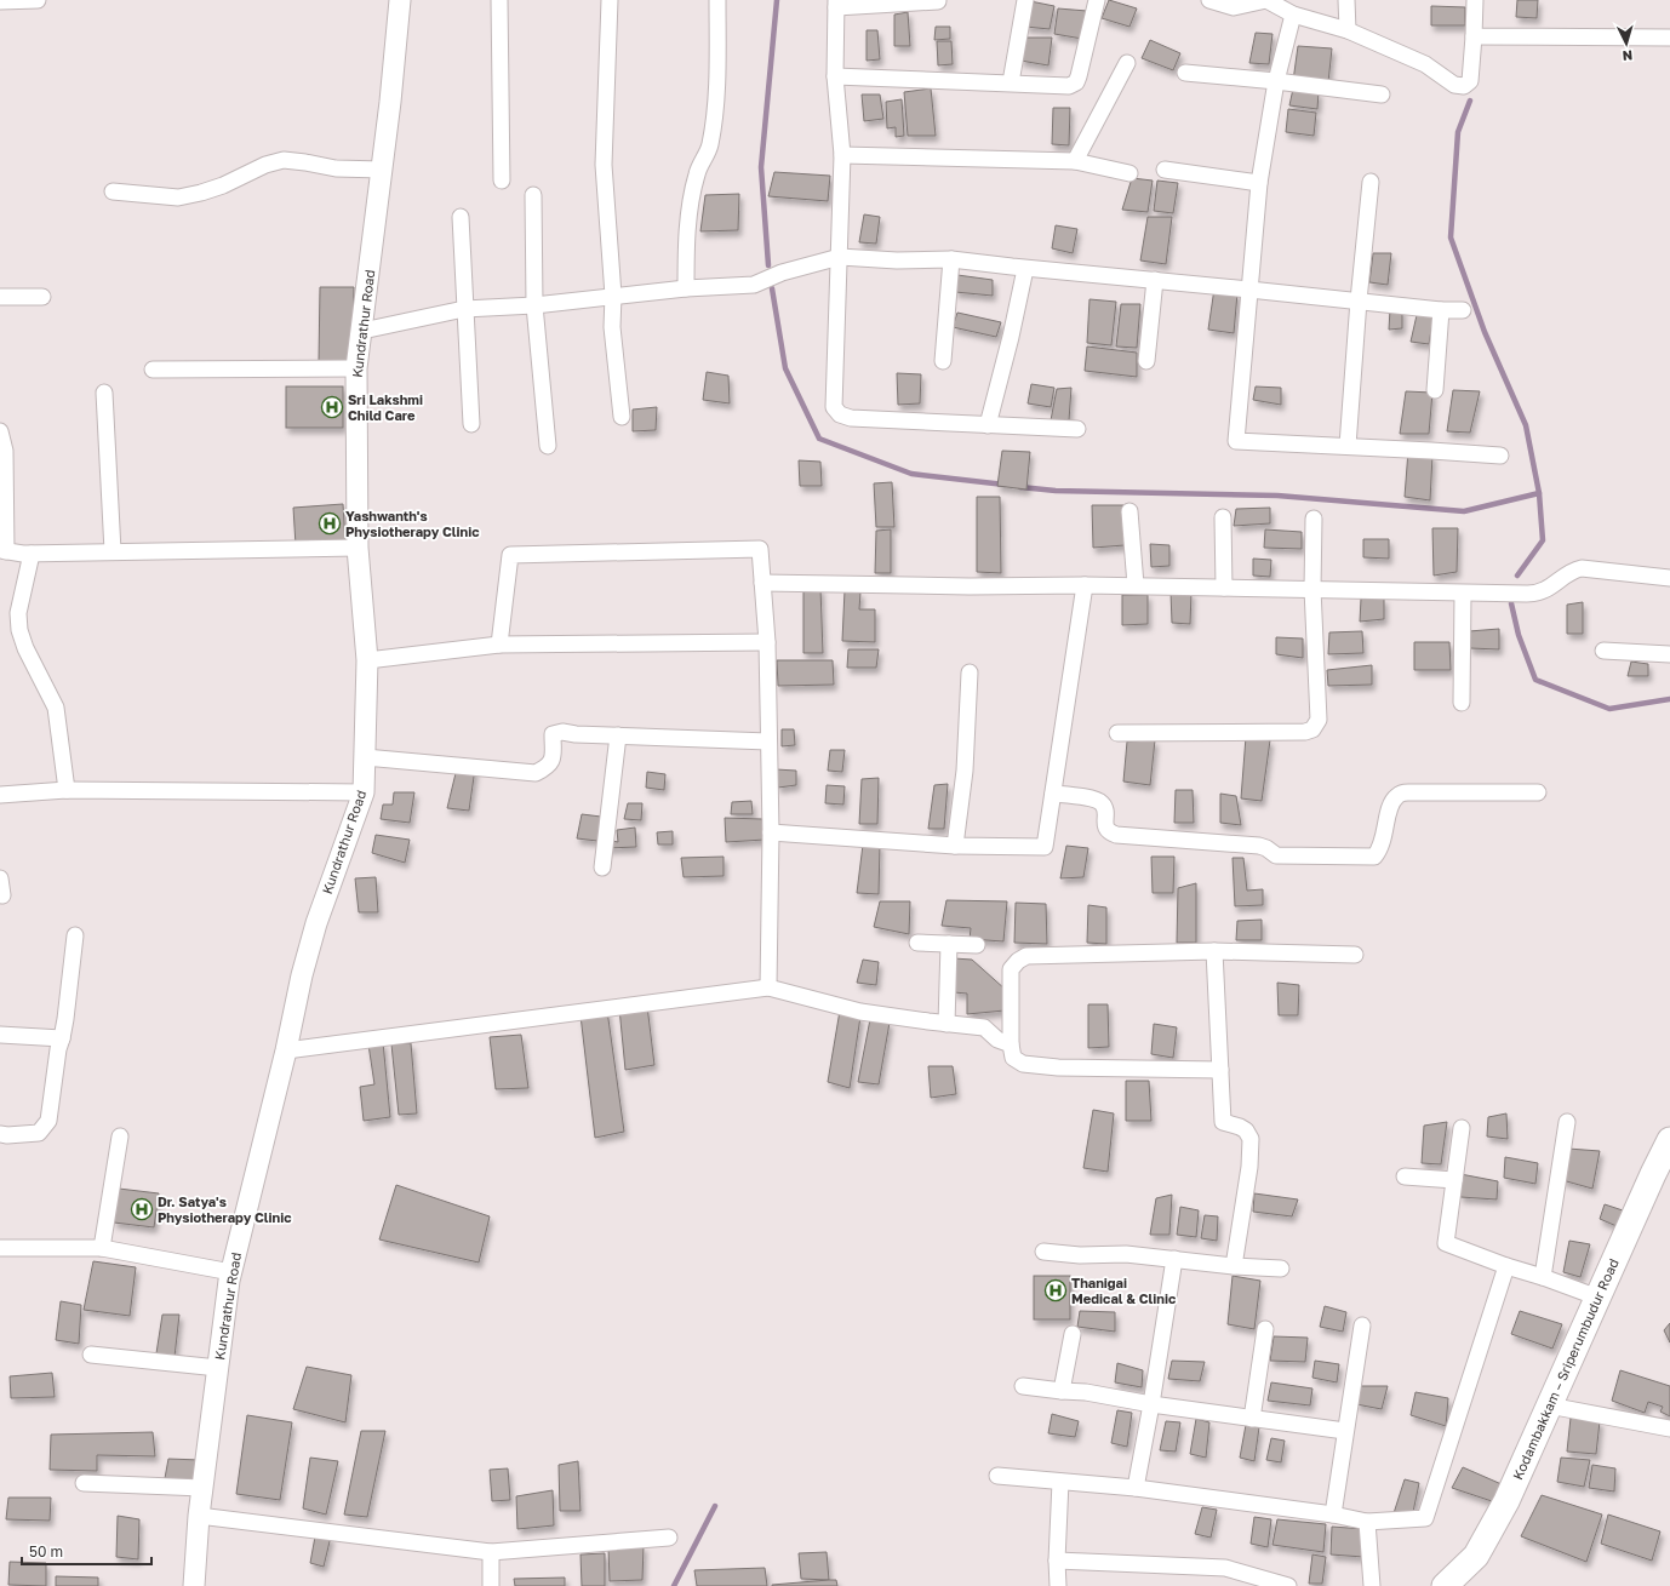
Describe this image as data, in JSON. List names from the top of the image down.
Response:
{
  "streets": {
    "main road": ["Kodambakkam – Sriperumbudur Road"],
    "street": ["Kundrathur Road"]
  },
  "places": {
    "hospital": [
      "Sri Lakshmi Child Care",
      "Yashwanth's Physiotherapy Clinic",
      "Dr. Satya's Physiotherapy Clinic",
      "Thanigai Medical & Clinic"
    ]
  },
  "scale_bar": "50 m",
  "north": "bottom"
}
